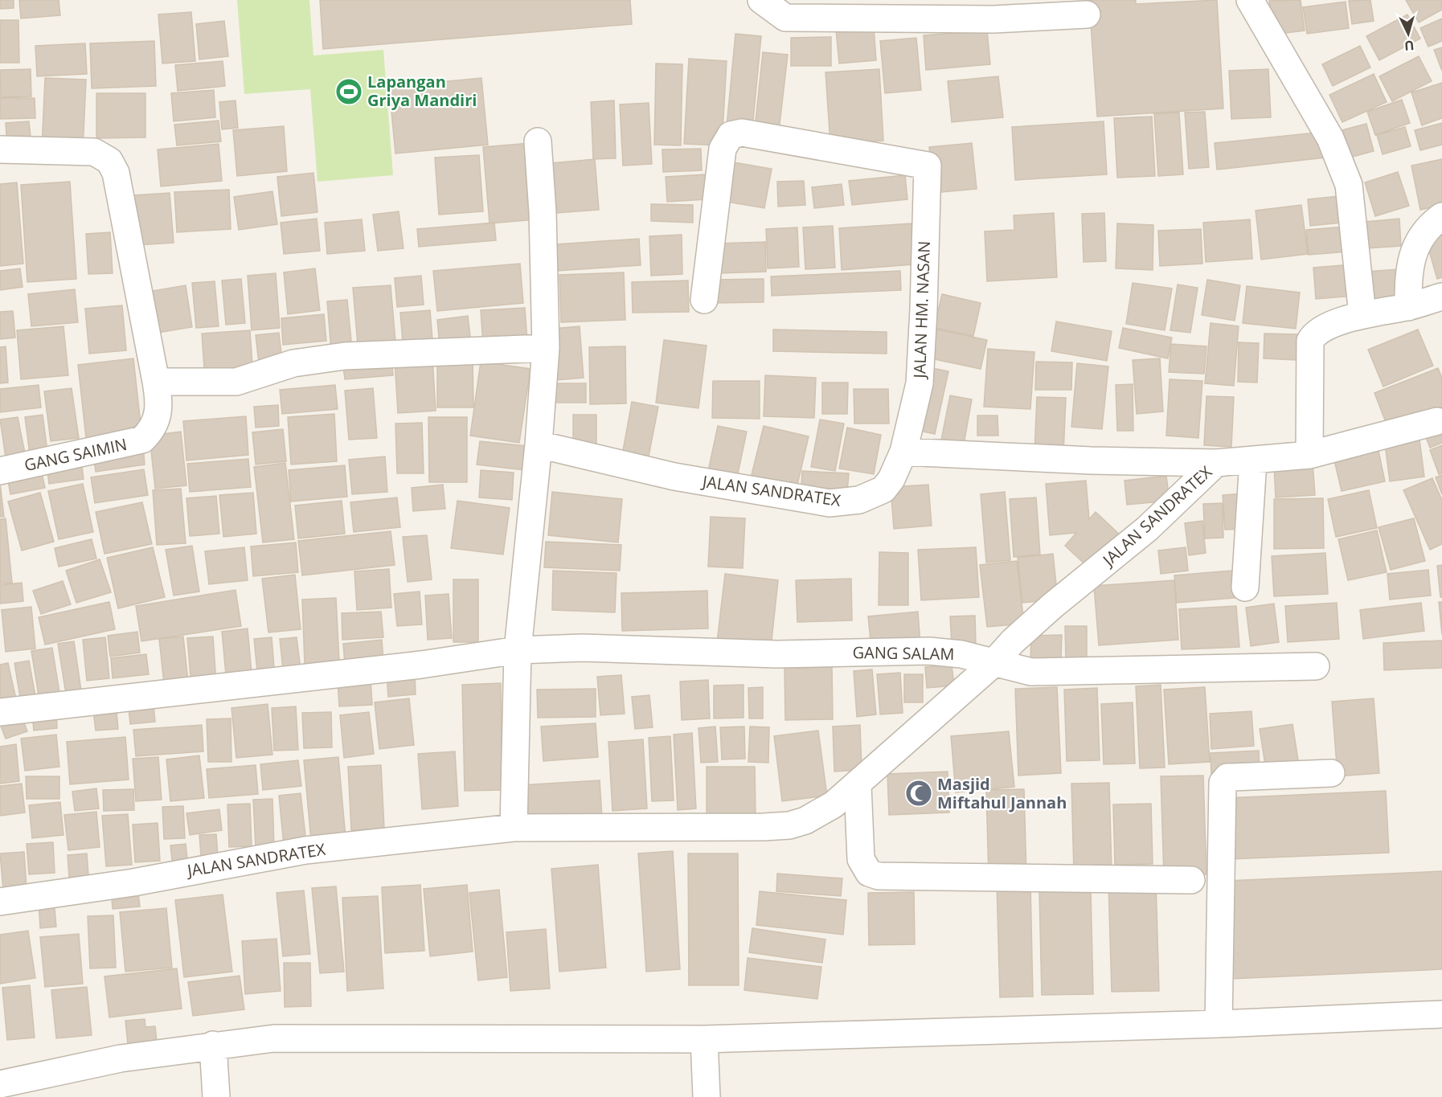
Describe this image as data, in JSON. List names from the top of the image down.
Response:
{
  "streets": {
    "street": [
      "JALAN HM. NASAN",
      "GANG SAIMIN",
      "JALAN SANDRATEX",
      "GANG SALAM"
    ]
  },
  "crossings": [
    ["JALAN HM. NASAN", "JALAN SANDRATEX"],
    ["JALAN SANDRATEX", "GANG SALAM"]
  ],
  "places": {
    "sports": ["Lapangan Griya Mandiri"],
    "mosque": ["Masjid Miftahul Jannah"]
  },
  "north": "bottom"
}
